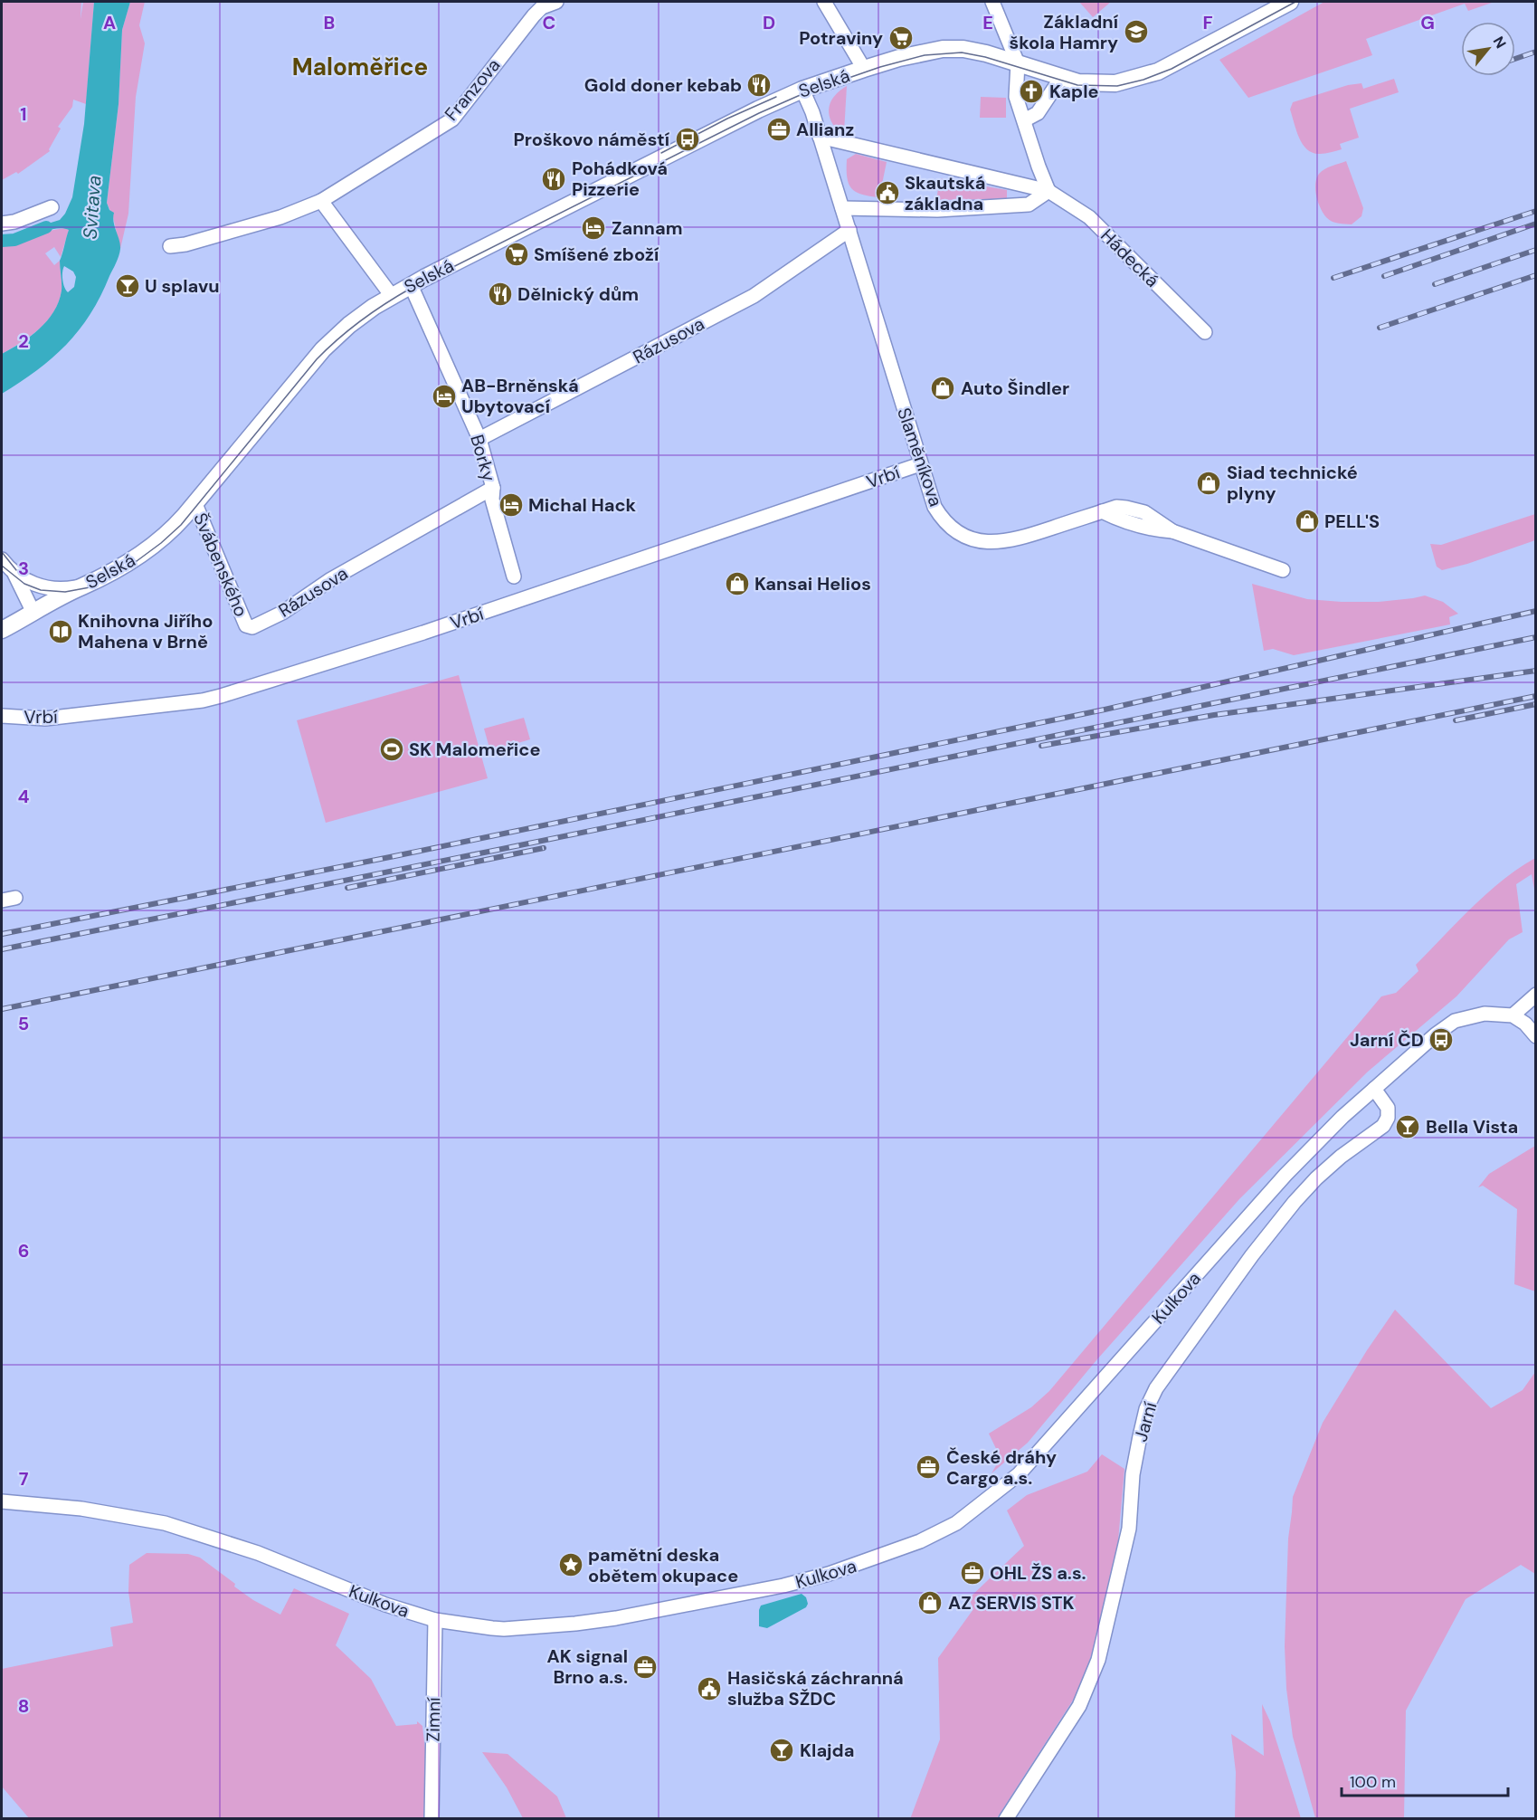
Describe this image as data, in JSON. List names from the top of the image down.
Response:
{
  "streets": {
    "main road": ["Selská"],
    "street": [
      "Franzova",
      "Hádecká",
      "Rázusova",
      "Slaměníkova",
      "Borky",
      "Vrbí",
      "Švábenského",
      "Kulkova",
      "Jarní",
      "Zimní"
    ]
  },
  "crossings": [
    ["Selská", "Borky"],
    ["Selská", "Švábenského"],
    ["Rázusova", "Slaměníkova"],
    ["Rázusova", "Borky"],
    ["Rázusova", "Švábenského"],
    ["Slaměníkova", "Vrbí"],
    ["Kulkova", "Jarní"],
    ["Kulkova", "Zimní"]
  ],
  "districts": ["Maloměřice"],
  "water": ["Svitava"],
  "places": {
    "school or university": ["Základní škola Hamry"],
    "supermarket": ["Potraviny", "Smíšené zboží"],
    "restaurant": ["Gold doner kebab", "Pohádková Pizzerie", "Dělnický dům"],
    "church": ["Kaple"],
    "office": [
      "Allianz",
      "České dráhy Cargo a.s.",
      "OHL ŽS a.s.",
      "AK signal Brno a.s."
    ],
    "bus stop": ["Proškovo náměstí", "Jarní ČD"],
    "public building": ["Skautská základna", "Hasičská záchranná služba SŽDC"],
    "hotel": ["Zannam", "AB-Brněnská Ubytovací", "Michal Hack"],
    "bar": ["U splavu", "Bella Vista", "Klajda"],
    "shop": [
      "Auto Šindler",
      "Siad technické plyny",
      "PELL'S",
      "Kansai Helios",
      "AZ SERVIS STK"
    ],
    "library": ["Knihovna Jiřího Mahena v Brně"],
    "sports": ["SK Malomeřice"],
    "place": ["pamětní deska obětem okupace"]
  },
  "scale_bar": "100 m",
  "north": "top right",
  "grid": {
    "columns": [
      "A",
      "B",
      "C",
      "D",
      "E",
      "F",
      "G"
    ],
    "rows": [
      "1",
      "2",
      "3",
      "4",
      "5",
      "6",
      "7",
      "8"
    ]
  }
}
